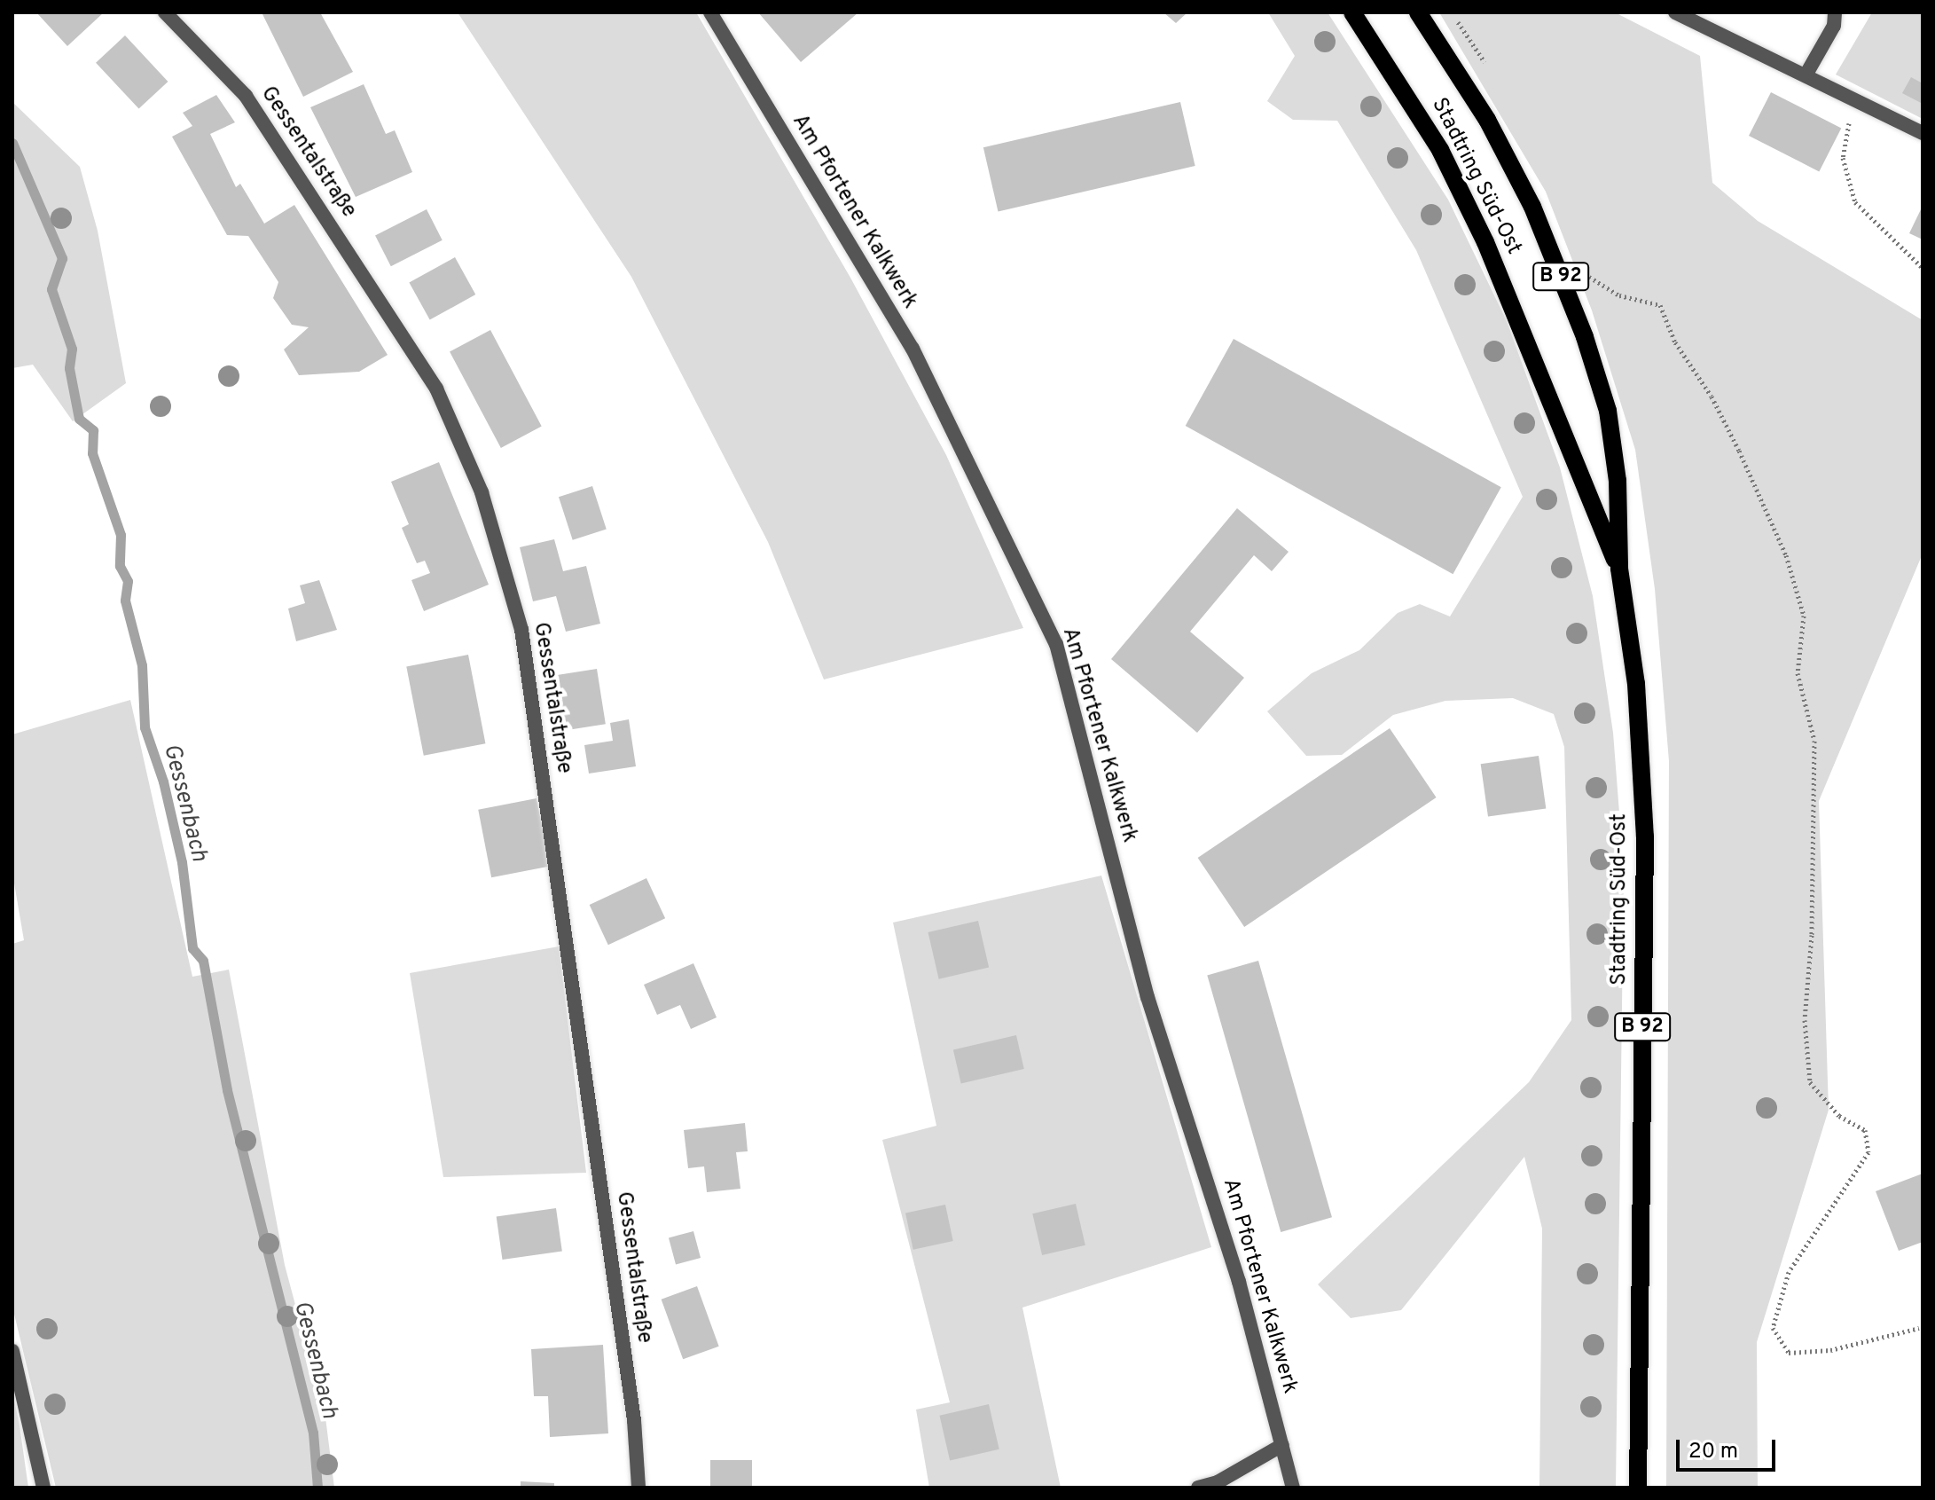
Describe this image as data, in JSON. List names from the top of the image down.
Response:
{
  "streets": {
    "main road": ["Stadtring Süd-Ost", "B 92"],
    "street": ["Gessentalstraße", "Am Pfortener Kalkwerk"]
  },
  "water": ["Gessenbach"],
  "scale_bar": "20 m"
}
